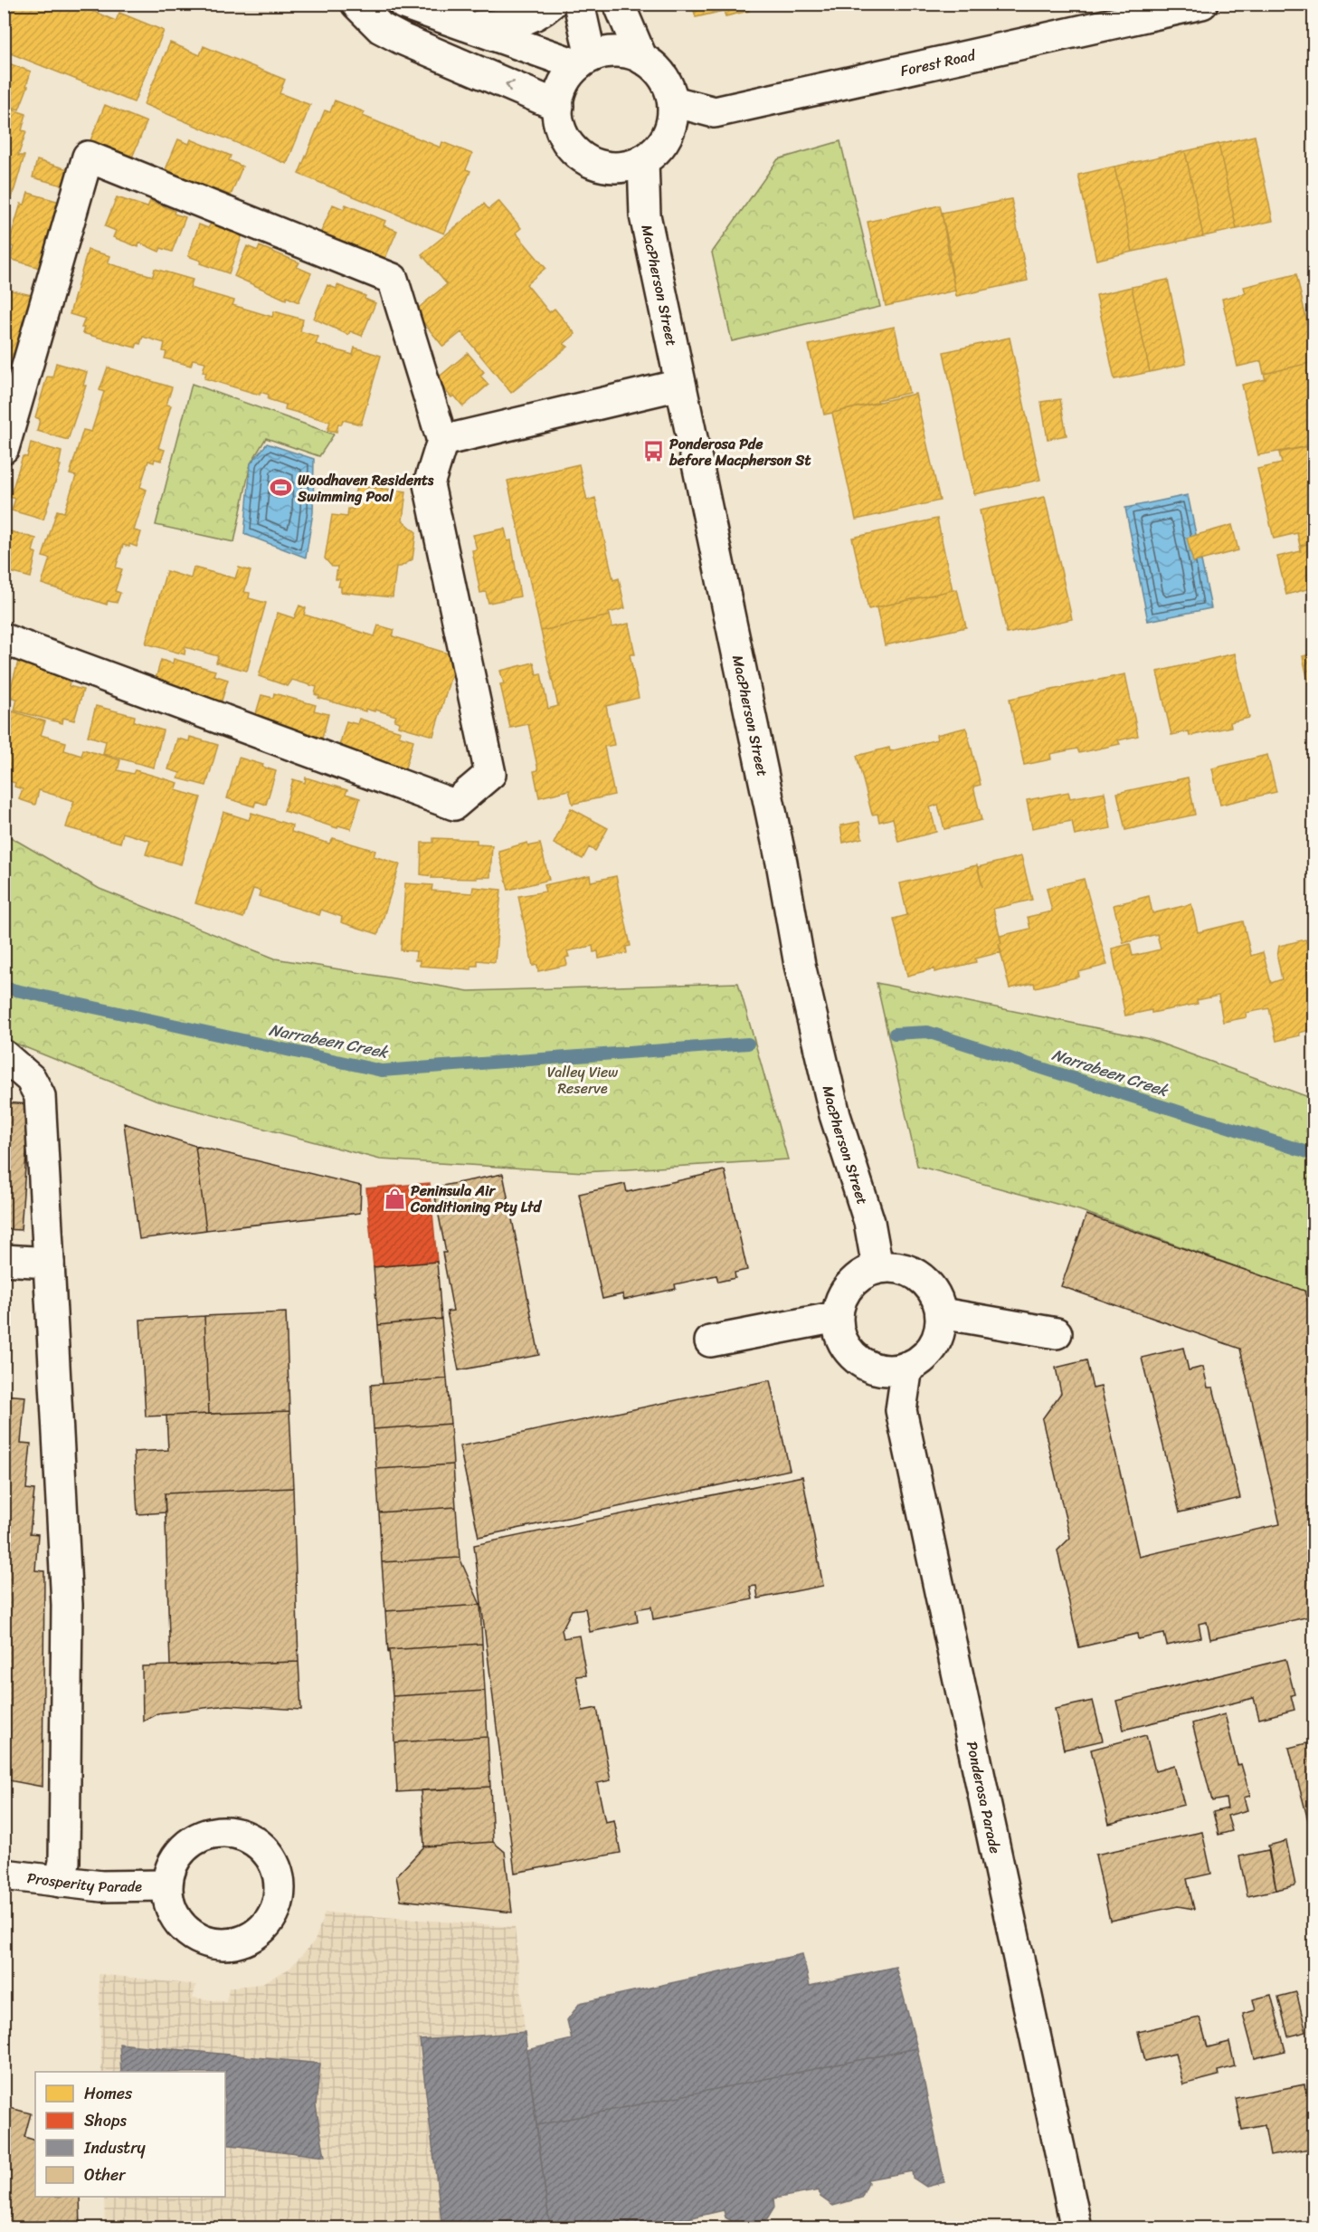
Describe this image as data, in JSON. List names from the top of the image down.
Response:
{
  "streets": {
    "street": [
      "Forest Road",
      "MacPherson Street",
      "Ponderosa Parade",
      "Prosperity Parade"
    ]
  },
  "crossings": [
    ["Forest Road", "MacPherson Street"],
    ["MacPherson Street", "Ponderosa Parade"]
  ],
  "water": ["Narrabeen Creek"],
  "parks": ["Valley View Reserve"],
  "places": {
    "bus stop": ["Ponderosa Pde before Macpherson St"],
    "sports": ["Woodhaven Residents Swimming Pool"],
    "shop": ["Peninsula Air Conditioning Pty Ltd"]
  },
  "legend": [
    "Homes",
    "Shops",
    "Industry",
    "Other"
  ]
}
